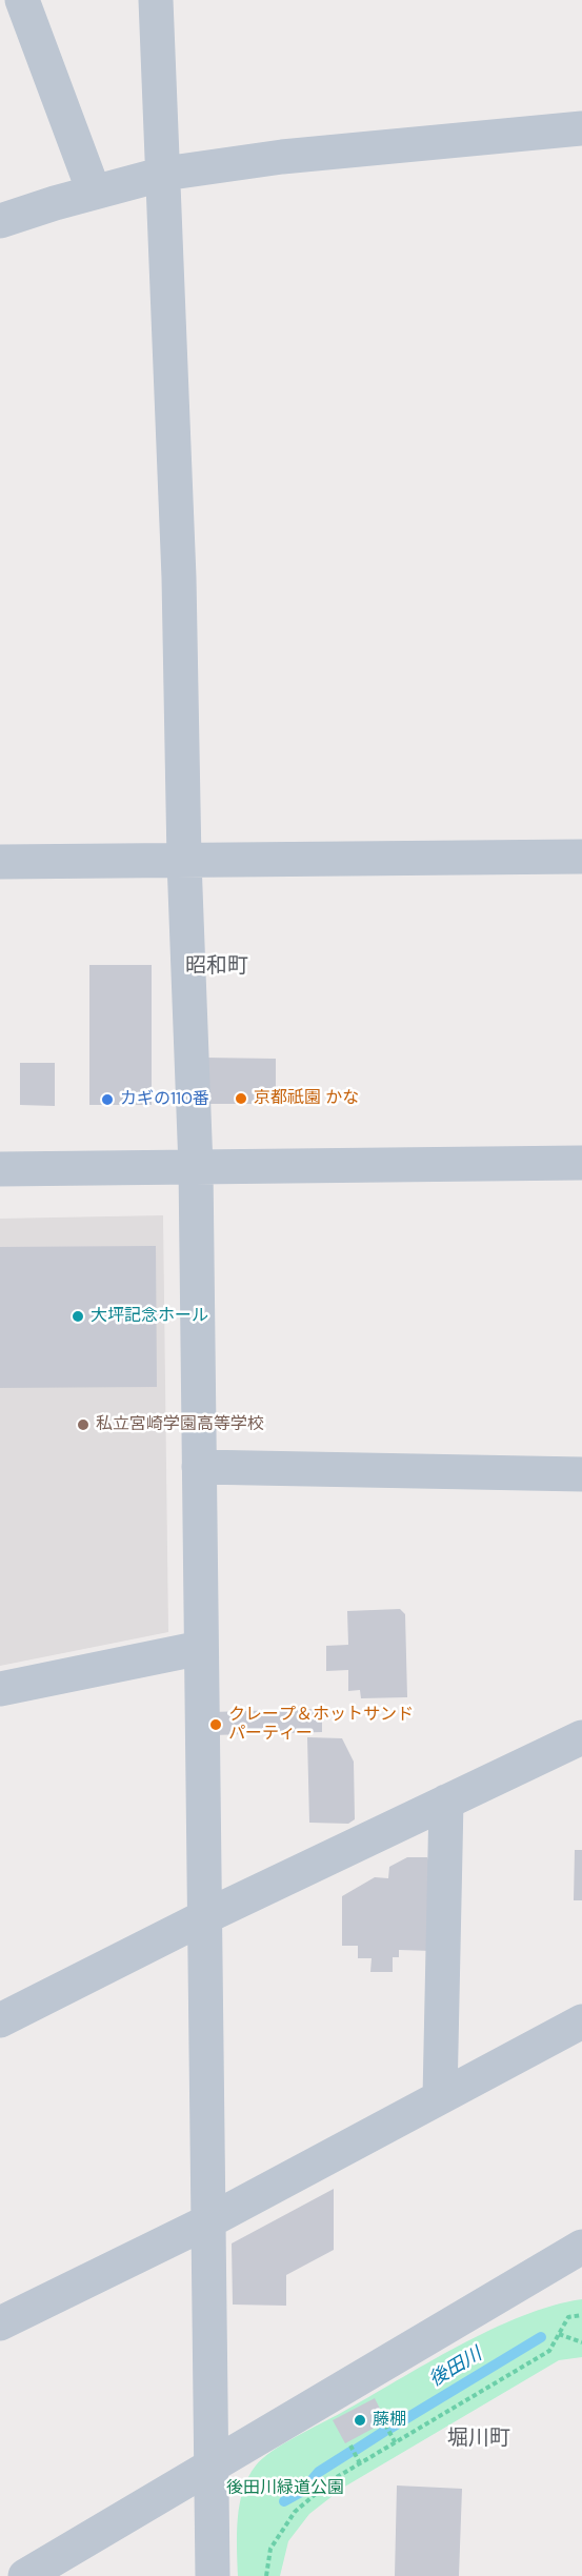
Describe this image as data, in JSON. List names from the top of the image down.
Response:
{
  "districts": ["昭和町", "堀川町"],
  "water": ["後田川"],
  "parks": ["後田川緑道公園"],
  "places": [
    "京都祇園 かな",
    "カギの110番",
    "大坪記念ホール",
    "私立宮崎学園高等学校",
    "クレープ＆ホットサンド パーティー",
    "藤棚"
  ]
}
